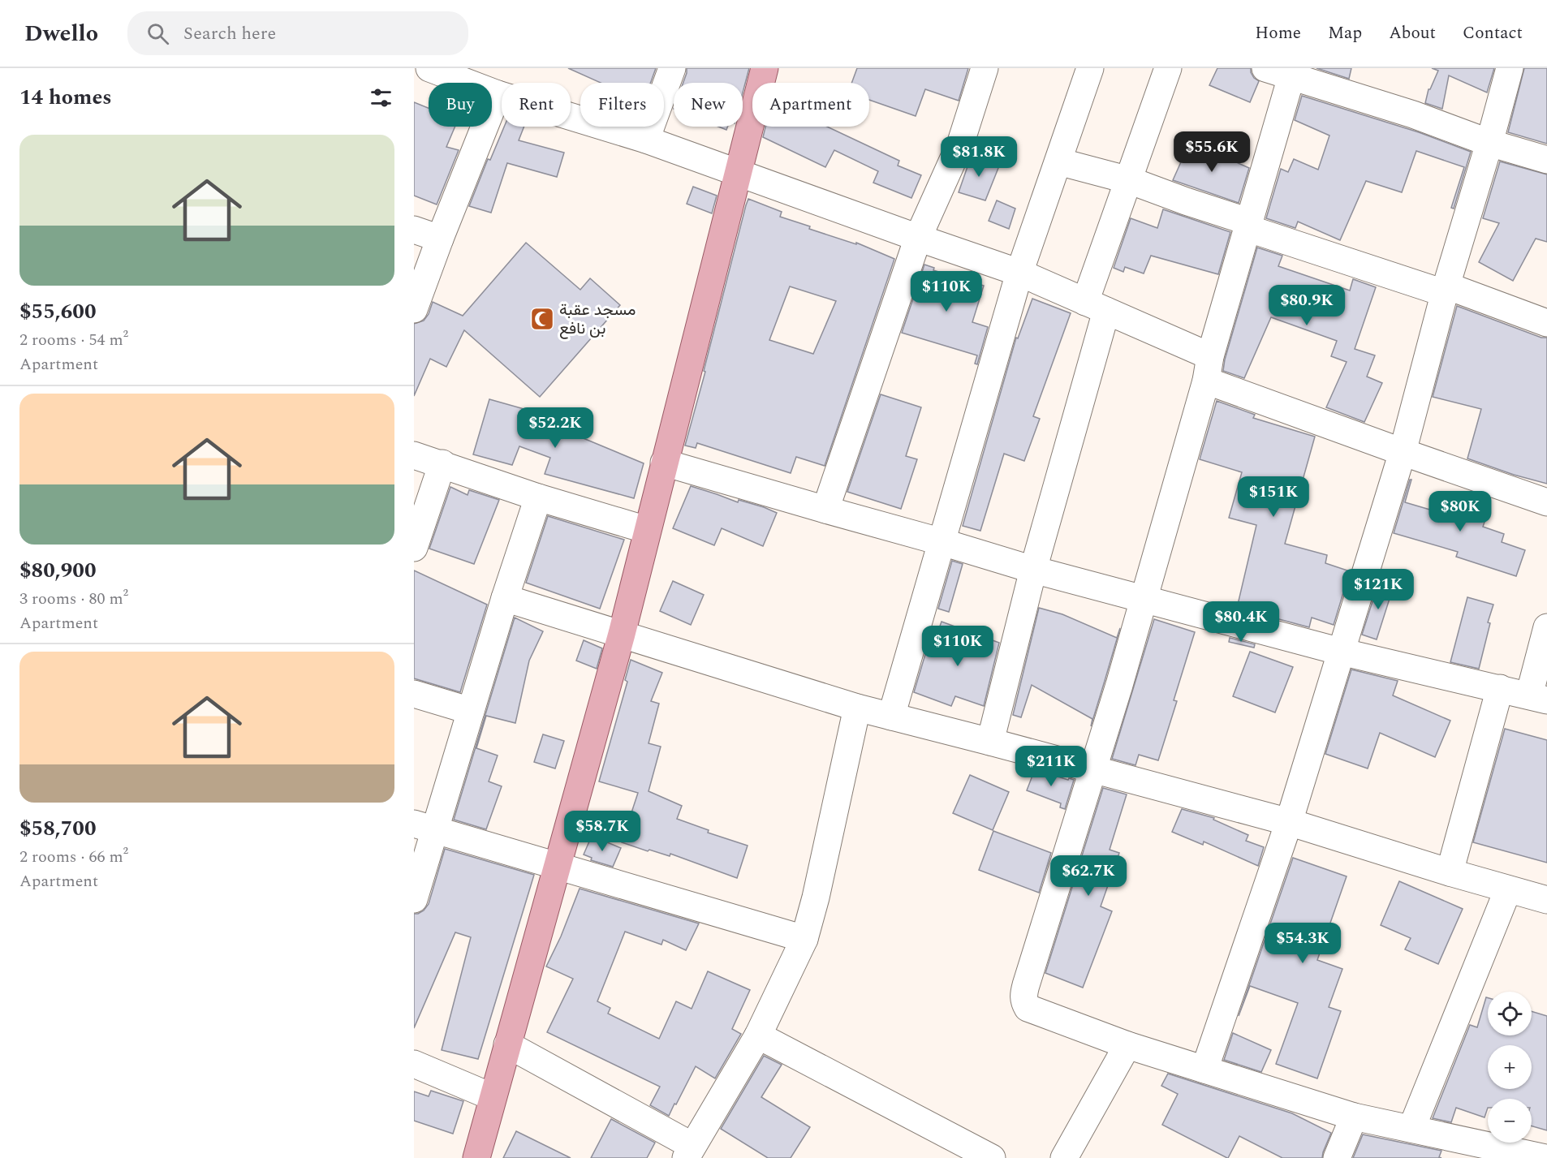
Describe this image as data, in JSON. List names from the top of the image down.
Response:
{
  "places": {
    "mosque": ["مسجد عقبة بن نافع"]
  },
  "page": {
    "header": "Dwello",
    "search": "Search here",
    "nav": [
      "Home",
      "Map",
      "About",
      "Contact"
    ],
    "heading": "14 homes",
    "chip": [
      "Buy",
      "Rent",
      "Filters",
      "New",
      "Apartment"
    ],
    "list": [
      {
        "name": "$55,600",
        "note": "2 rooms · 54 m² · Apartment"
      },
      {
        "name": "$80,900",
        "note": "3 rooms · 80 m² · Apartment"
      },
      {
        "name": "$58,700",
        "note": "2 rooms · 66 m² · Apartment"
      }
    ],
    "price": [
      "$55.6K",
      "$81.8K",
      "$110K",
      "$80.9K",
      "$52.2K",
      "$151K",
      "$80K",
      "$121K",
      "$80.4K",
      "$110K",
      "$211K",
      "$58.7K",
      "$62.7K",
      "$54.3K"
    ],
    "map_buttons": ["+", "−"]
  }
}
